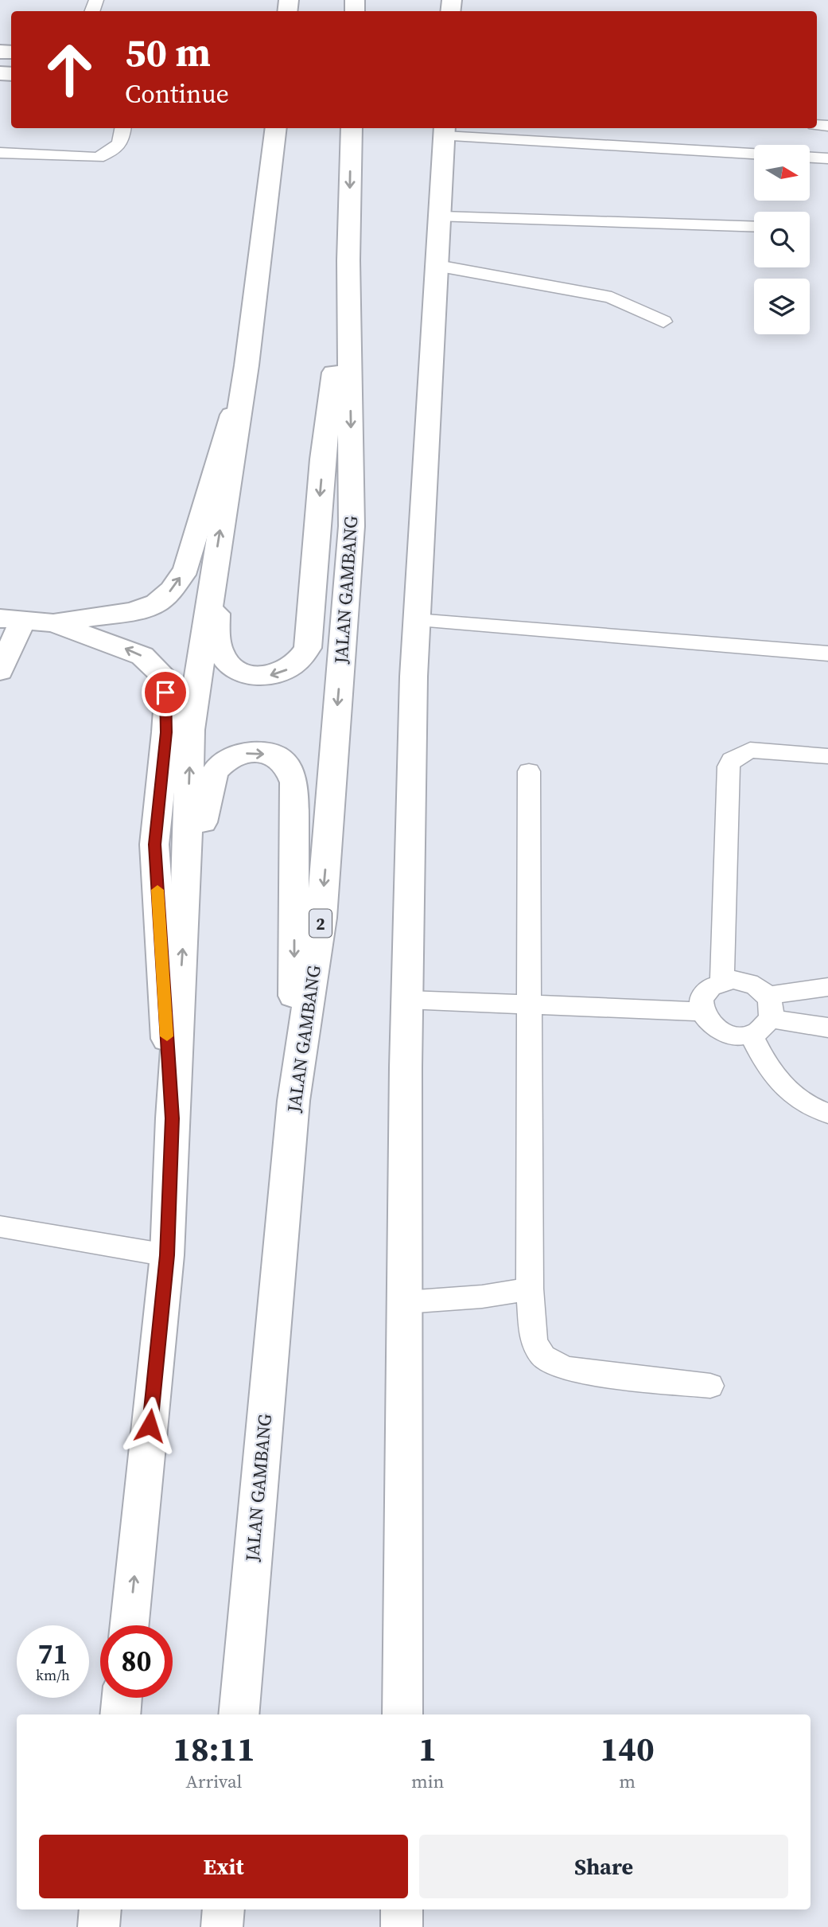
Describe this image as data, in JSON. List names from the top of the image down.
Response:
{
  "streets": {
    "main road": ["JALAN GAMBANG", "2"]
  },
  "north": "right",
  "page": {
    "turn": ["50 m", "Continue"],
    "speed": "71 km/h",
    "limit": "80",
    "eta": [
      "18:11",
      "Arrival",
      "1",
      "min",
      "140",
      "m"
    ],
    "buttons": ["Exit", "Share"]
  }
}
